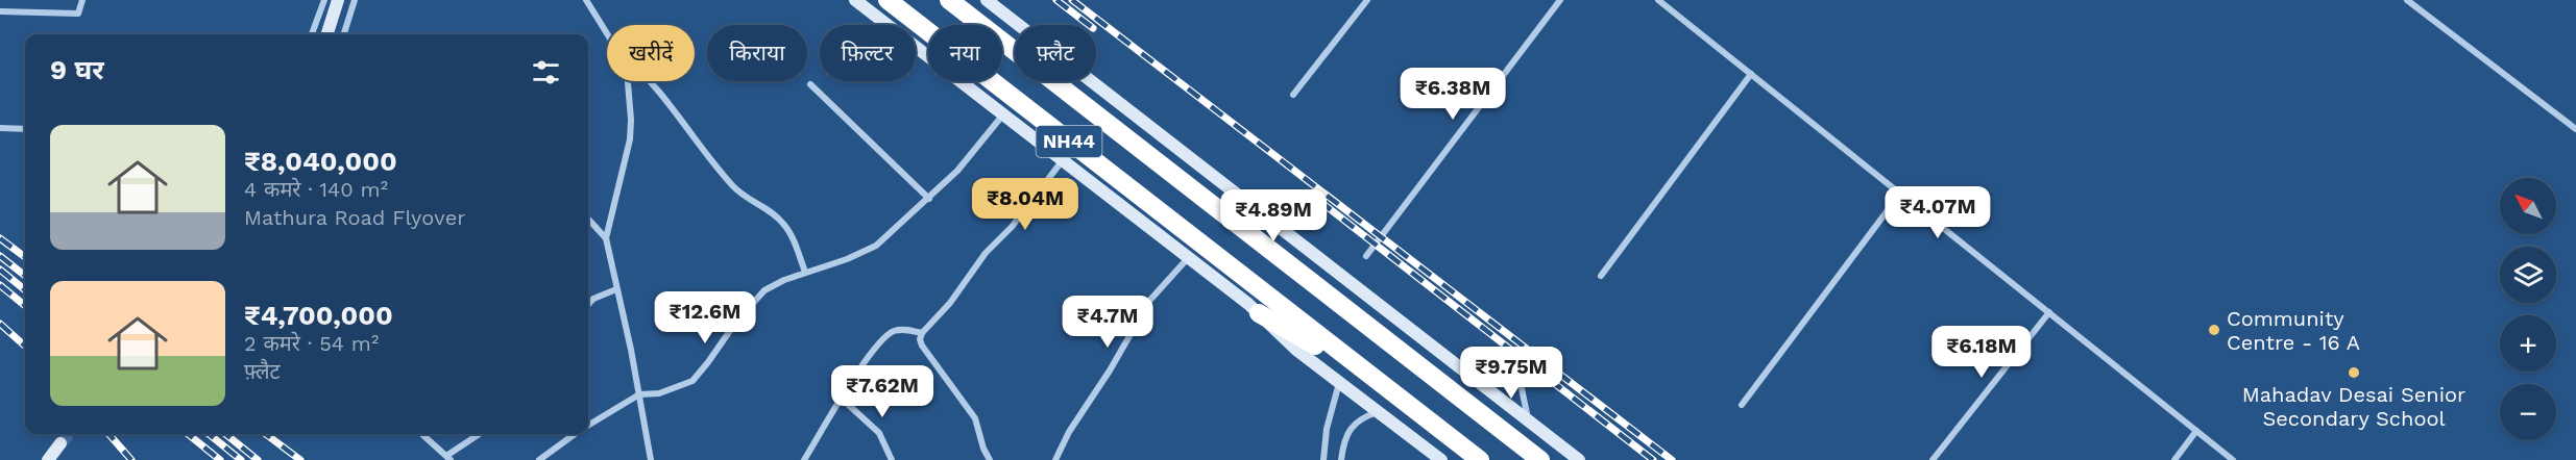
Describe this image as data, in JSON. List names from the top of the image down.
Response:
{
  "streets": {
    "highway": ["NH44"]
  },
  "places": ["Community Centre - 16 A", "Mahadav Desai Senior Secondary School"],
  "north": "top left",
  "page": {
    "chip": [
      "खरीदें",
      "किराया",
      "फ़िल्टर",
      "नया",
      "फ़्लैट"
    ],
    "heading": "9 घर",
    "price": [
      "₹6.38M",
      "₹8.04M",
      "₹4.07M",
      "₹4.89M",
      "₹12.6M",
      "₹4.7M",
      "₹6.18M",
      "₹9.75M",
      "₹7.62M"
    ],
    "list": [
      {
        "name": "₹8,040,000",
        "note": "4 कमरे · 140 m² · Mathura Road Flyover"
      },
      {
        "name": "₹4,700,000",
        "note": "2 कमरे · 54 m² · फ़्लैट"
      }
    ],
    "map_buttons": ["+", "−"]
  }
}
